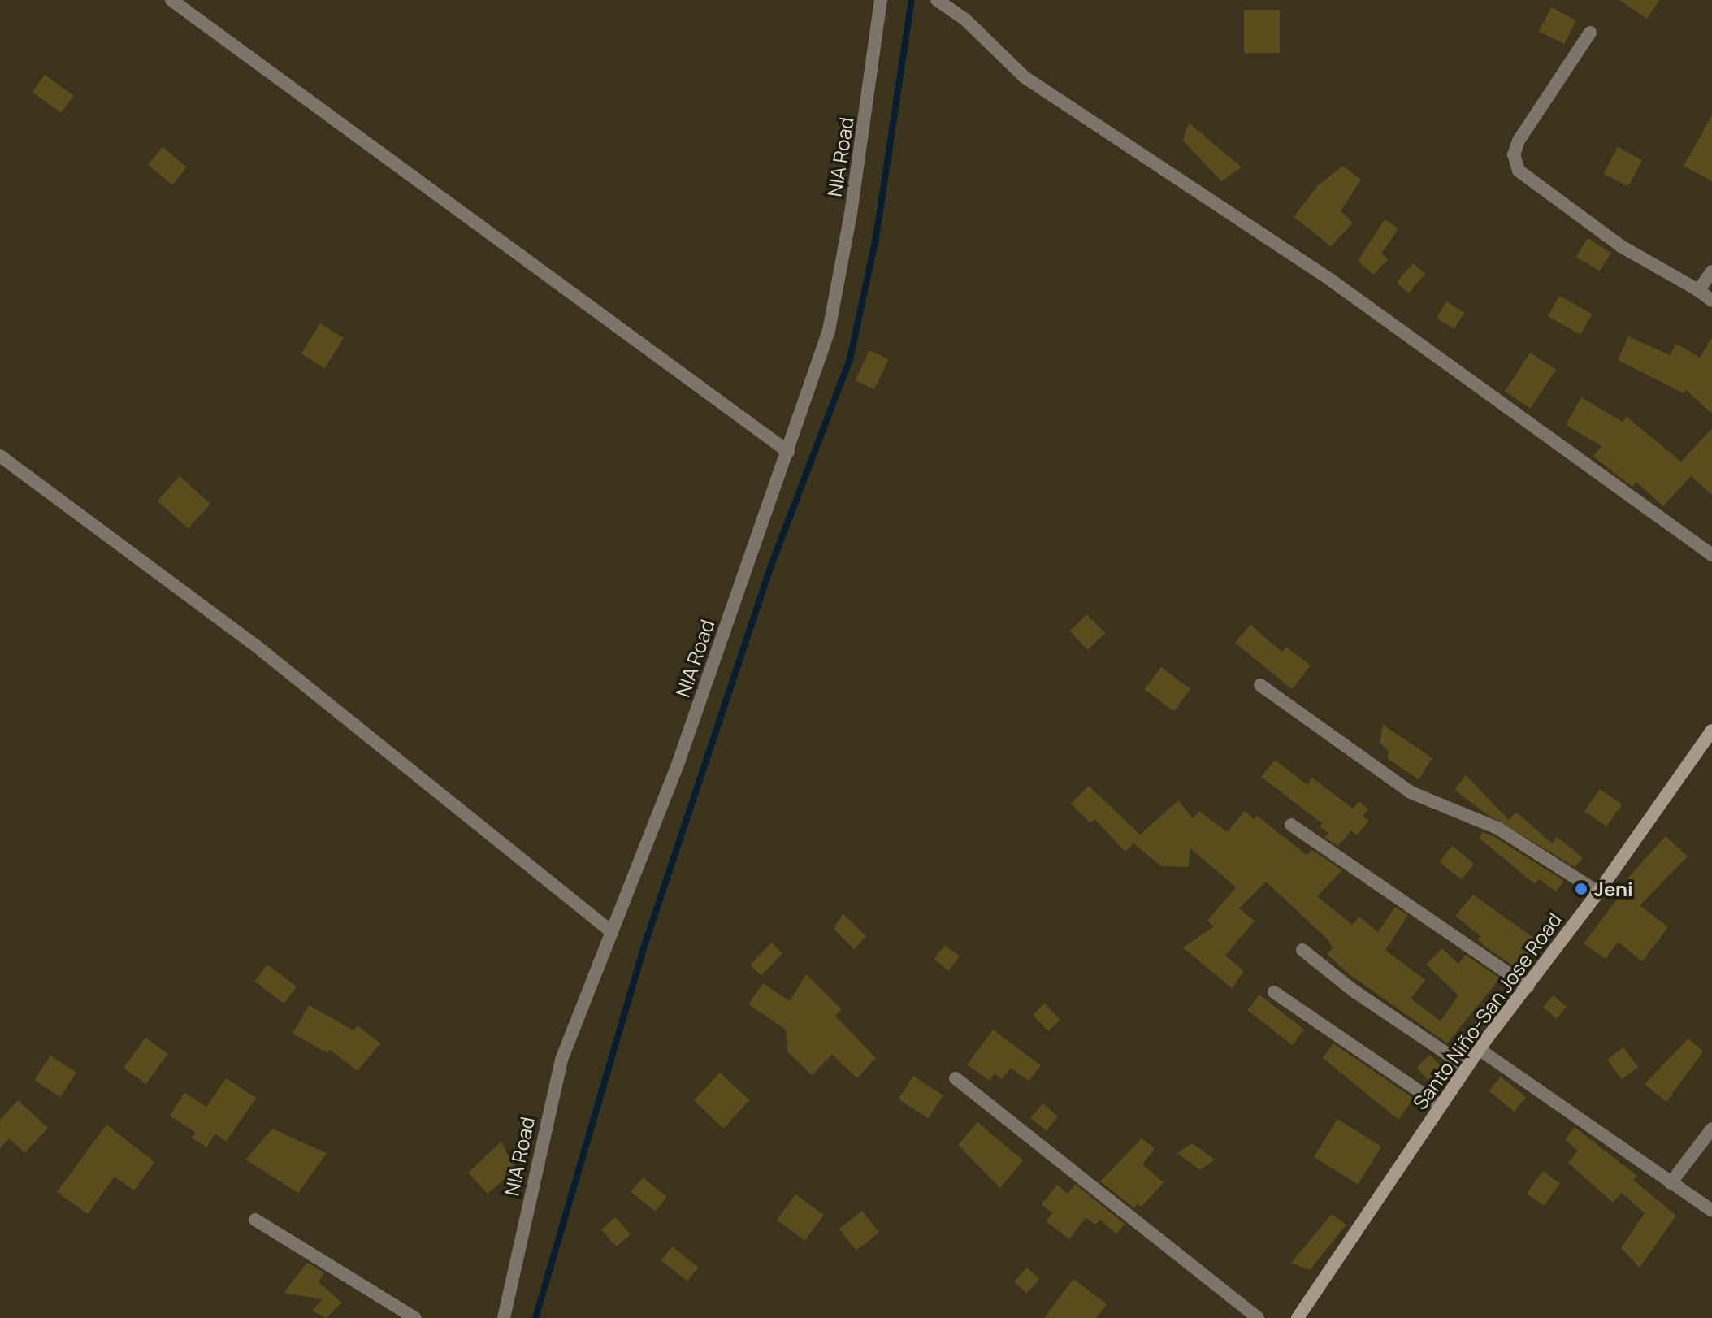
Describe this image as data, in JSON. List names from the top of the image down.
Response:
{
  "streets": {
    "main road": ["Santo Niño-San Jose Road"],
    "street": ["NIA Road"]
  },
  "places": ["Jeni"]
}
